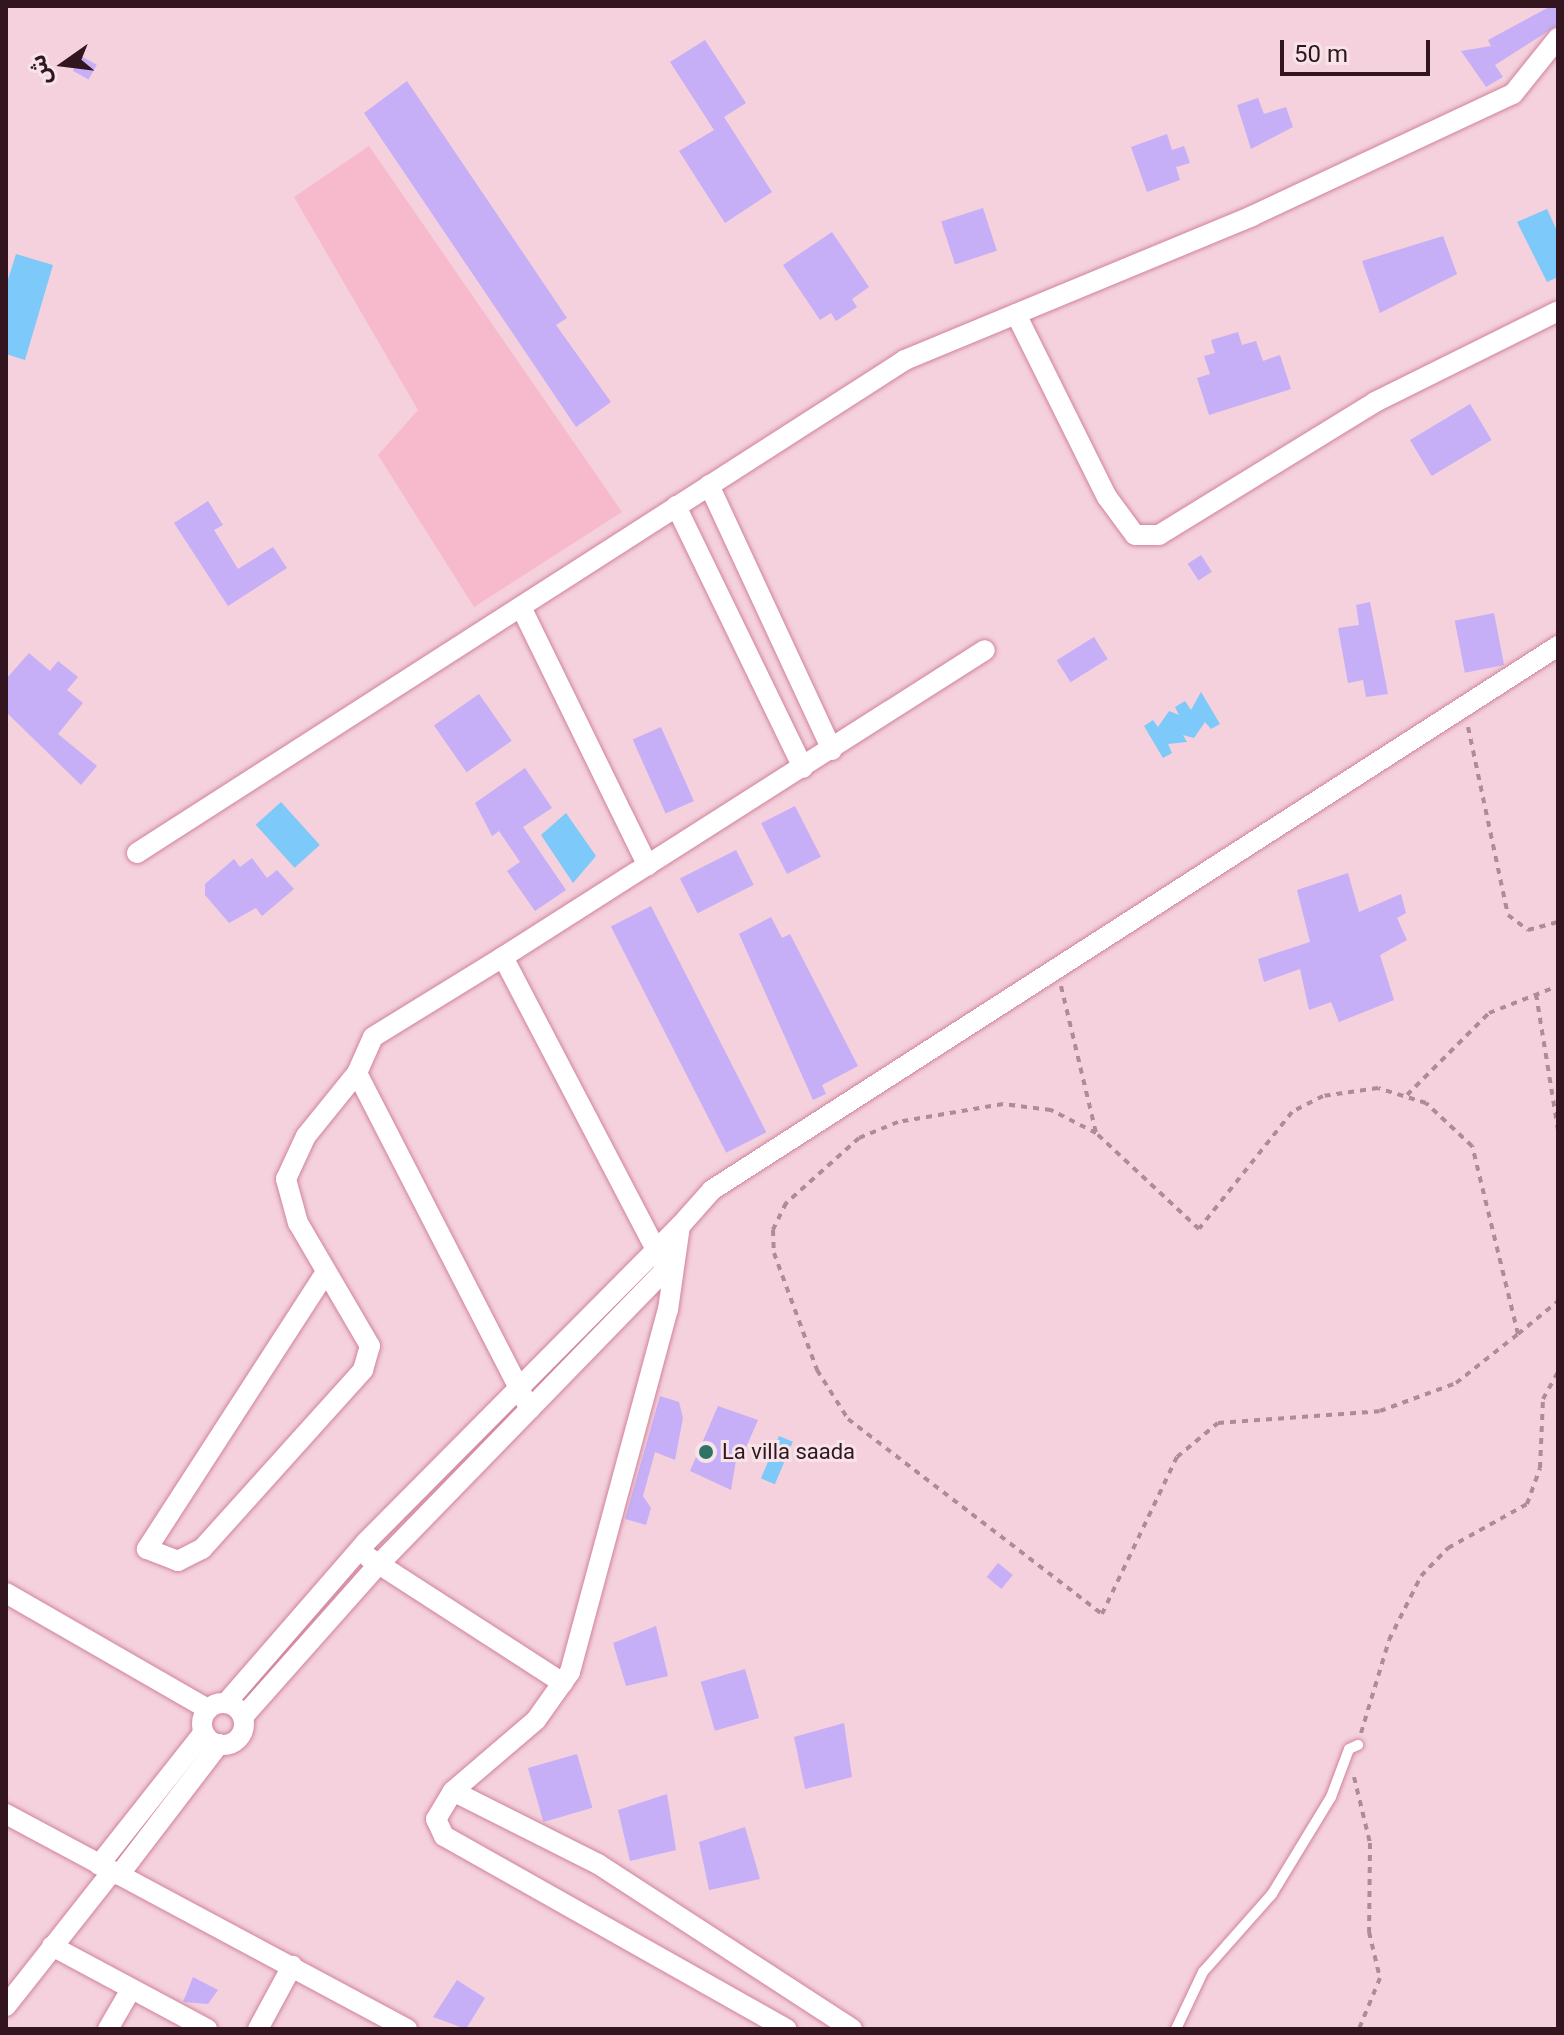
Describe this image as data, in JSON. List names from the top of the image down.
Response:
{
  "places": ["La villa saada"],
  "scale_bar": "50 m",
  "north": "left"
}
